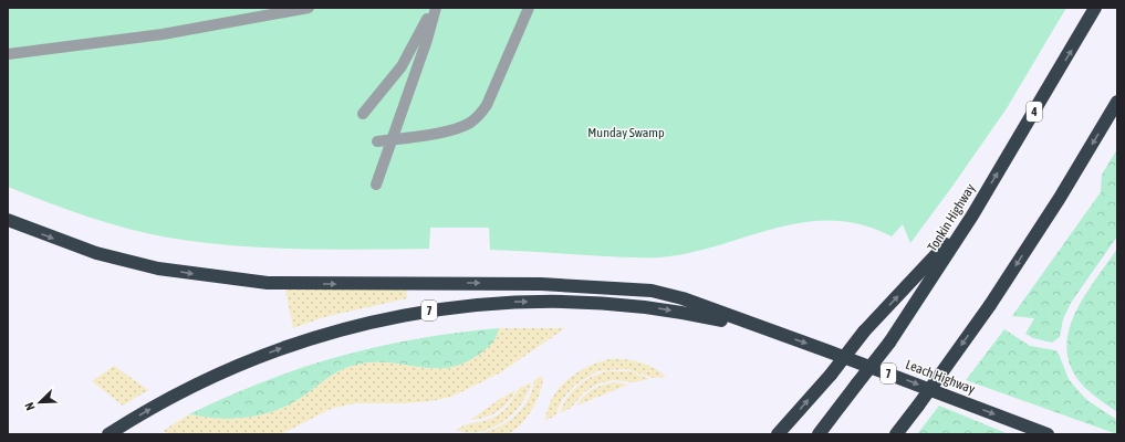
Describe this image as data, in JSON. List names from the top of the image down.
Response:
{
  "streets": {
    "highway": [
      "4",
      "Tonkin Highway",
      "7",
      "Leach Highway"
    ]
  },
  "crossings": [
    ["7", "Leach Highway"]
  ],
  "one_way": ["Leach Highway"],
  "parks": ["Munday Swamp"],
  "north": "bottom left"
}
